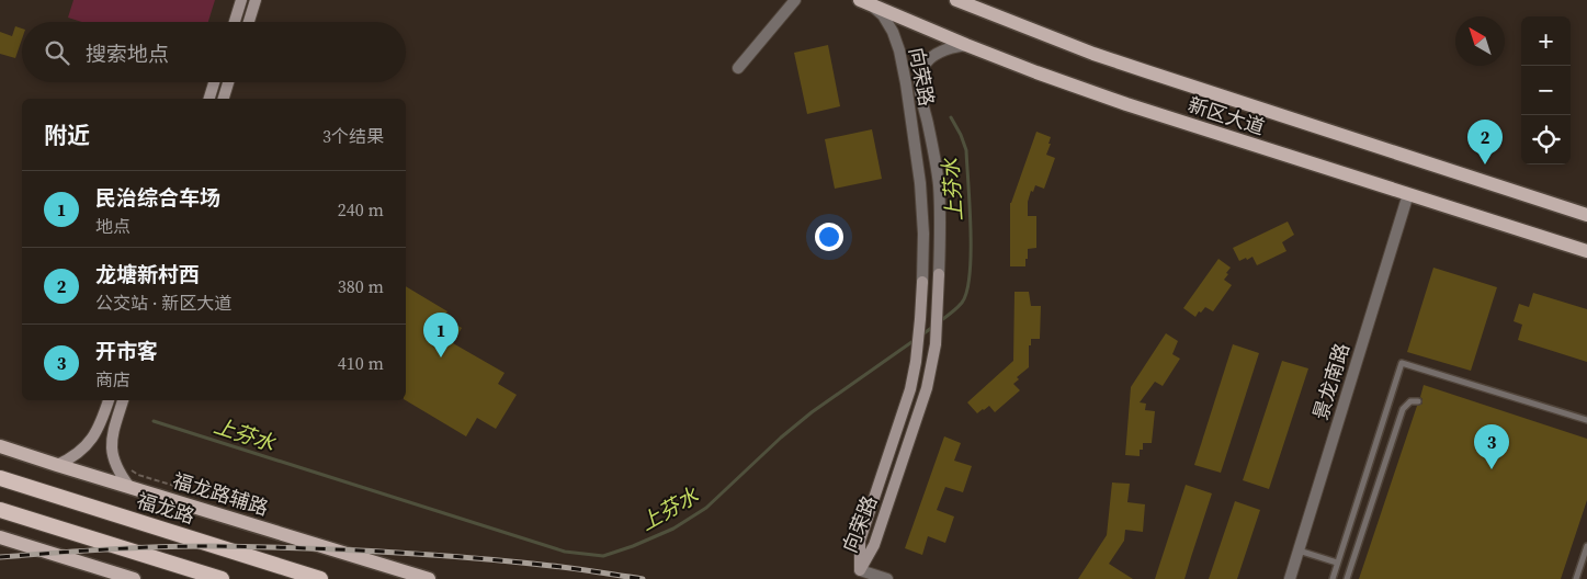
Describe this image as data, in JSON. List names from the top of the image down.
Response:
{
  "streets": {
    "highway": ["福龙路"],
    "main road": ["向荣路", "新区大道", "福龙路辅路"],
    "street": ["景龙南路"]
  },
  "crossings": [
    ["向荣路", "新区大道"],
    ["新区大道", "景龙南路"]
  ],
  "water": ["上芬水"],
  "north": "top left",
  "page": {
    "map_buttons": ["+", "−"],
    "search": "搜索地点",
    "heading": ["附近", "3个结果"],
    "pins": ["2", "1", "3"],
    "list": [
      {
        "mark": "1",
        "name": "民治综合车场",
        "note": "地点",
        "value": "240 m"
      },
      {
        "mark": "2",
        "name": "龙塘新村西",
        "note": "公交站 · 新区大道",
        "value": "380 m"
      },
      {
        "mark": "3",
        "name": "开市客",
        "note": "商店",
        "value": "410 m"
      }
    ]
  }
}
